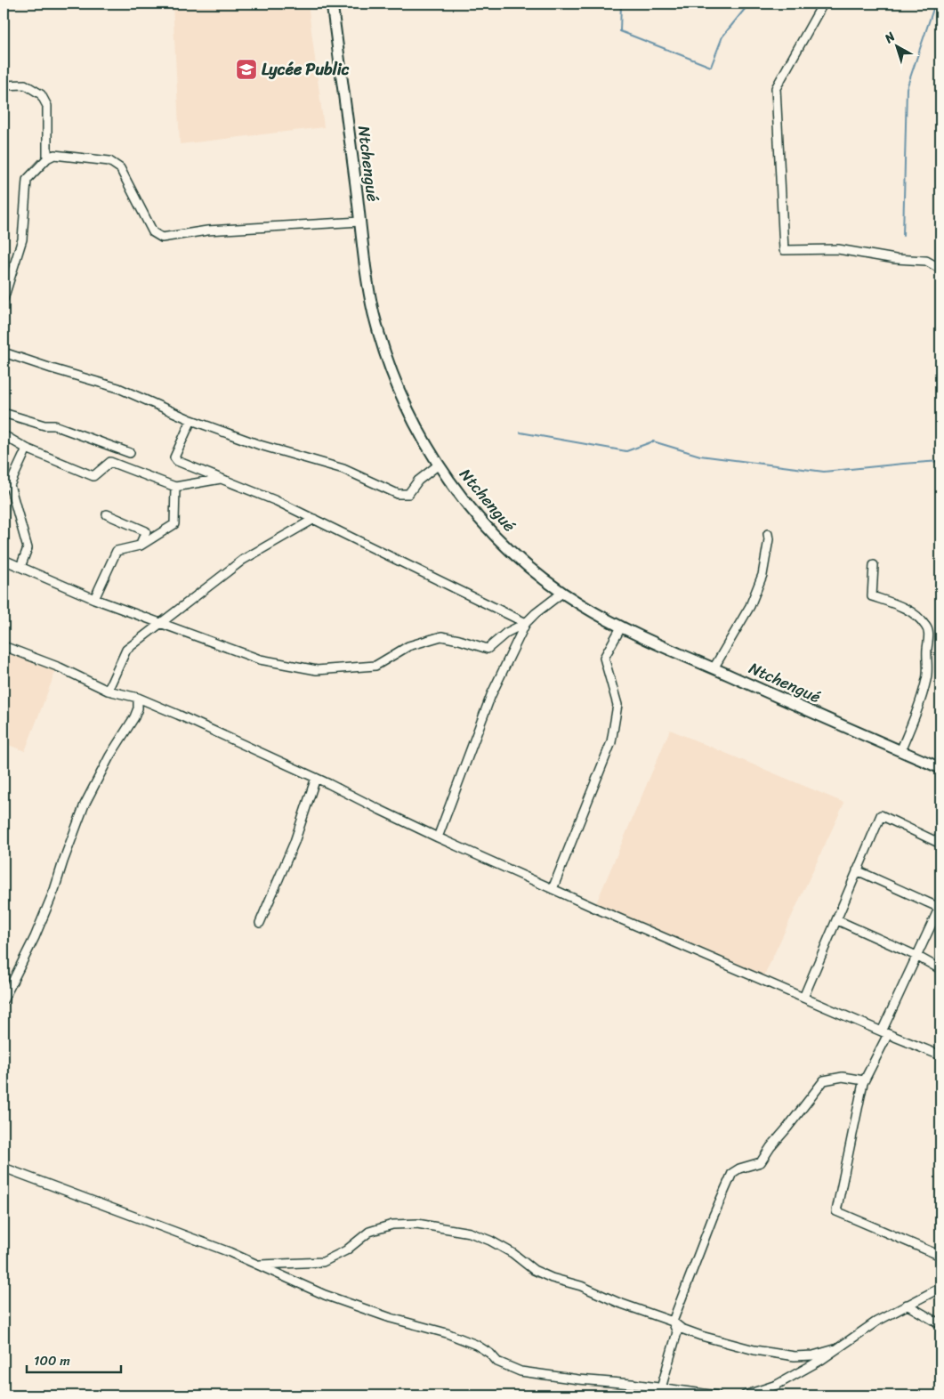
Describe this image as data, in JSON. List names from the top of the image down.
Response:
{
  "streets": {
    "main road": ["Ntchengué"]
  },
  "places": {
    "school or university": ["Lycée Public"]
  },
  "scale_bar": "100 m",
  "north": "top left"
}
